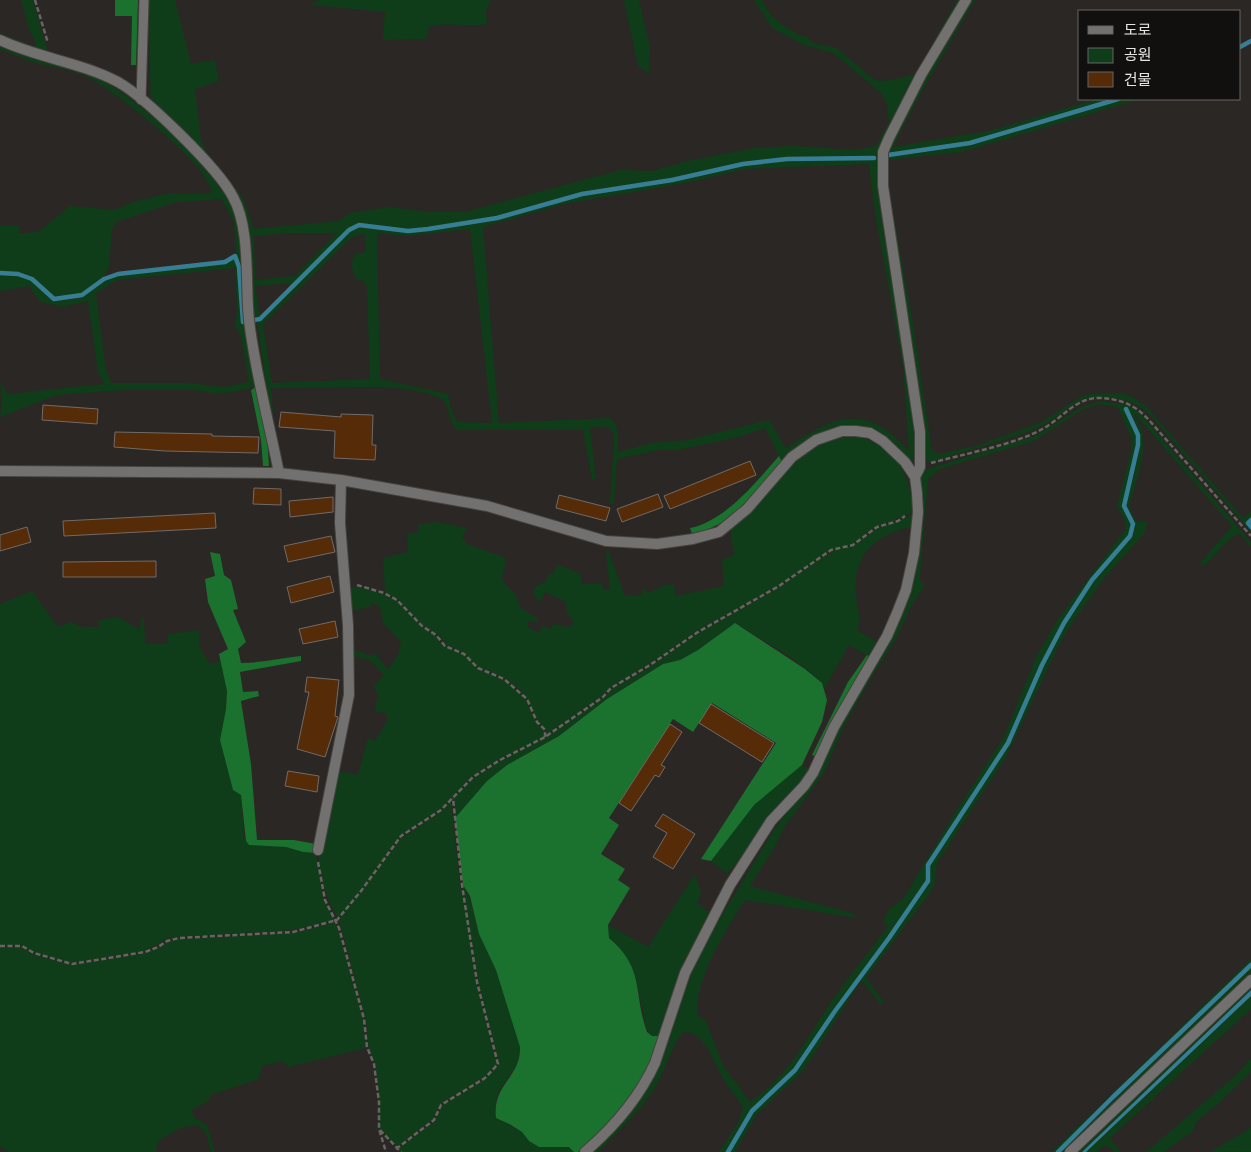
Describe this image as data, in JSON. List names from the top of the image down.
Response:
{
  "legend": ["도로", "공원", "건물"]
}
